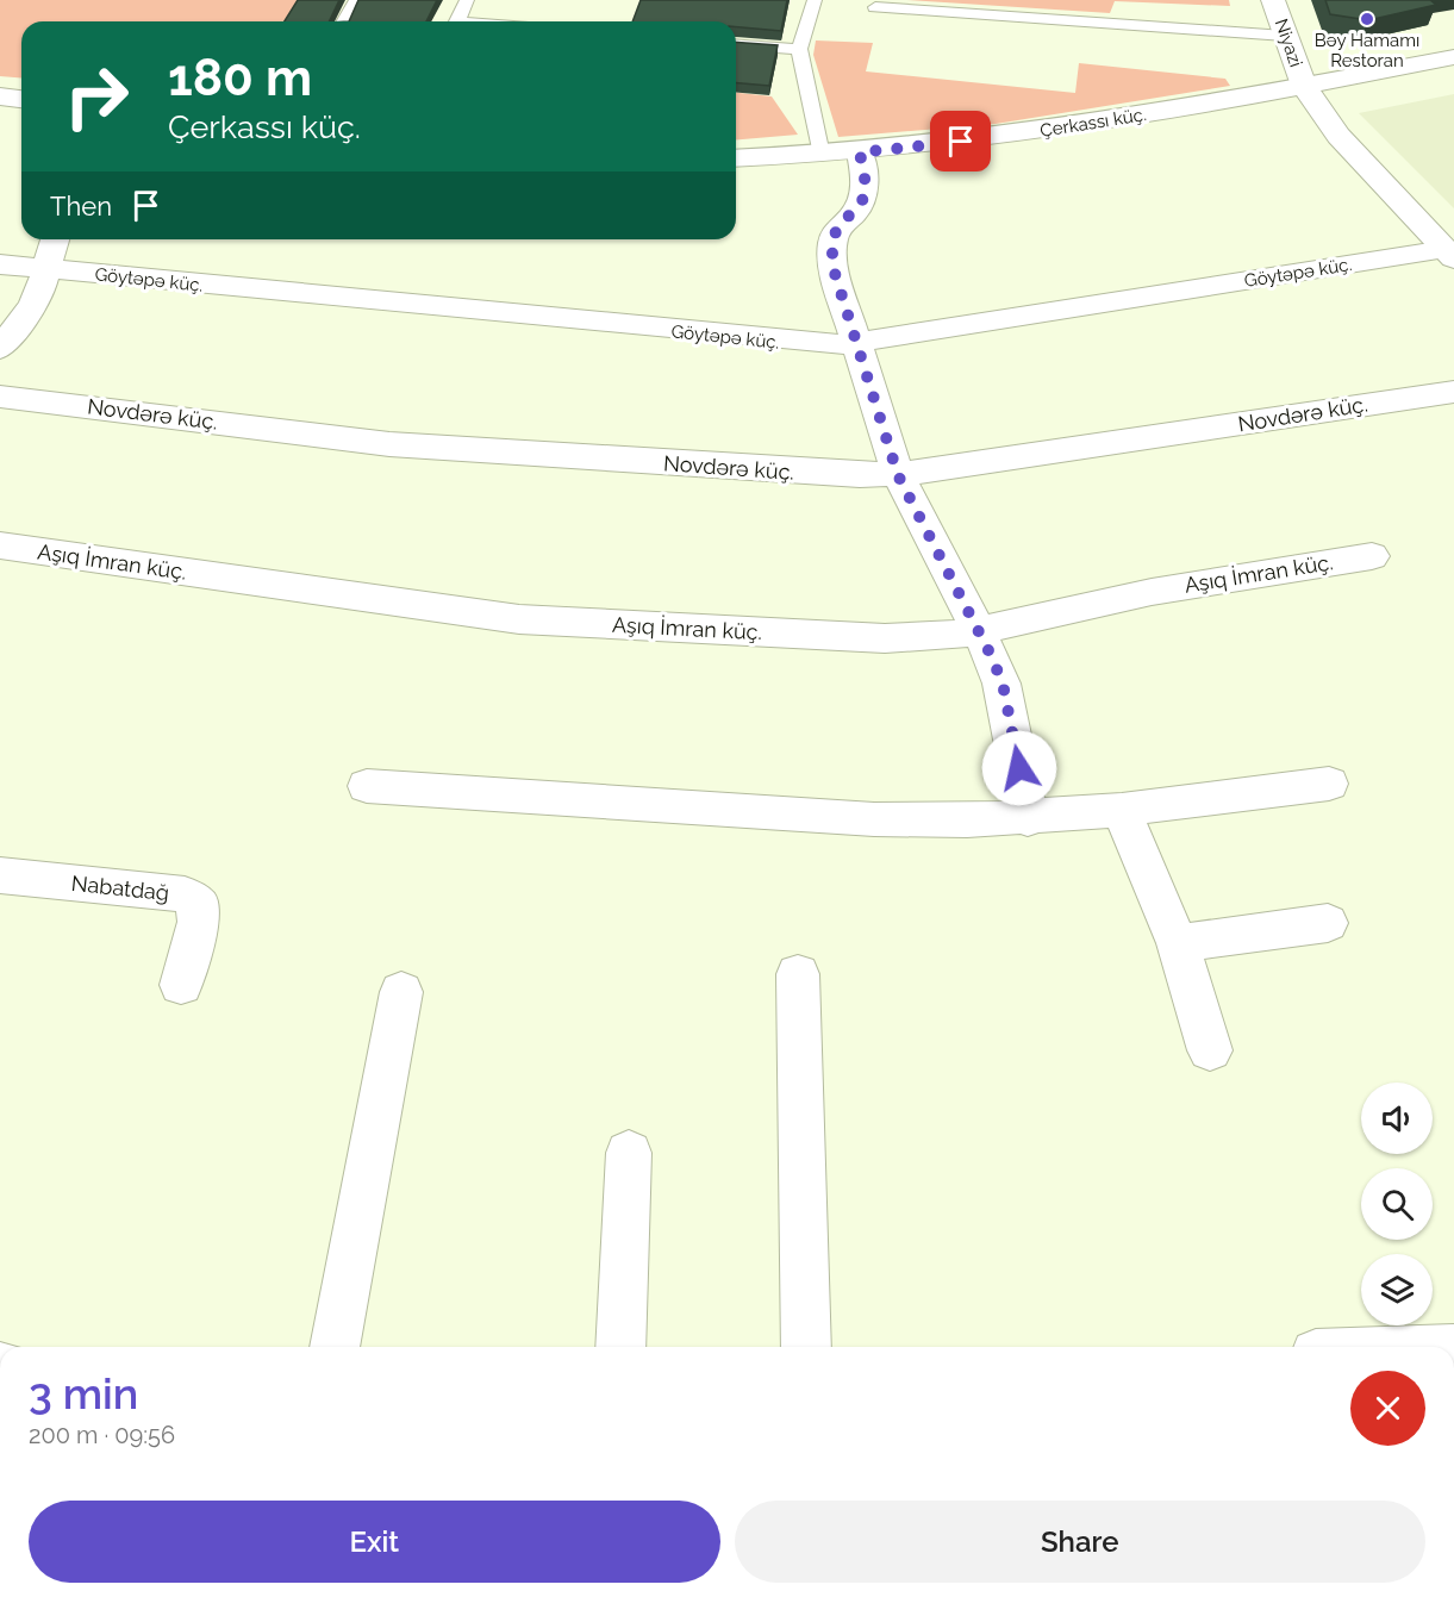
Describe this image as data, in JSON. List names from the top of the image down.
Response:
{
  "streets": {
    "street": [
      "Niyazi",
      "Çerkassı küç.",
      "Göytəpə küç.",
      "Novdərə küç.",
      "Aşıq İmran küç.",
      "Nabatdağ"
    ]
  },
  "crossings": [
    ["Niyazi", "Çerkassı küç."],
    ["Niyazi", "Göytəpə küç."]
  ],
  "places": ["Bәy Hamamı Restoran"],
  "page": {
    "turn": ["180 m", "Çerkassı küç."],
    "then": "Then",
    "heading": ["3 min", "200 m · 09:56"],
    "buttons": ["Exit", "Share"]
  }
}
